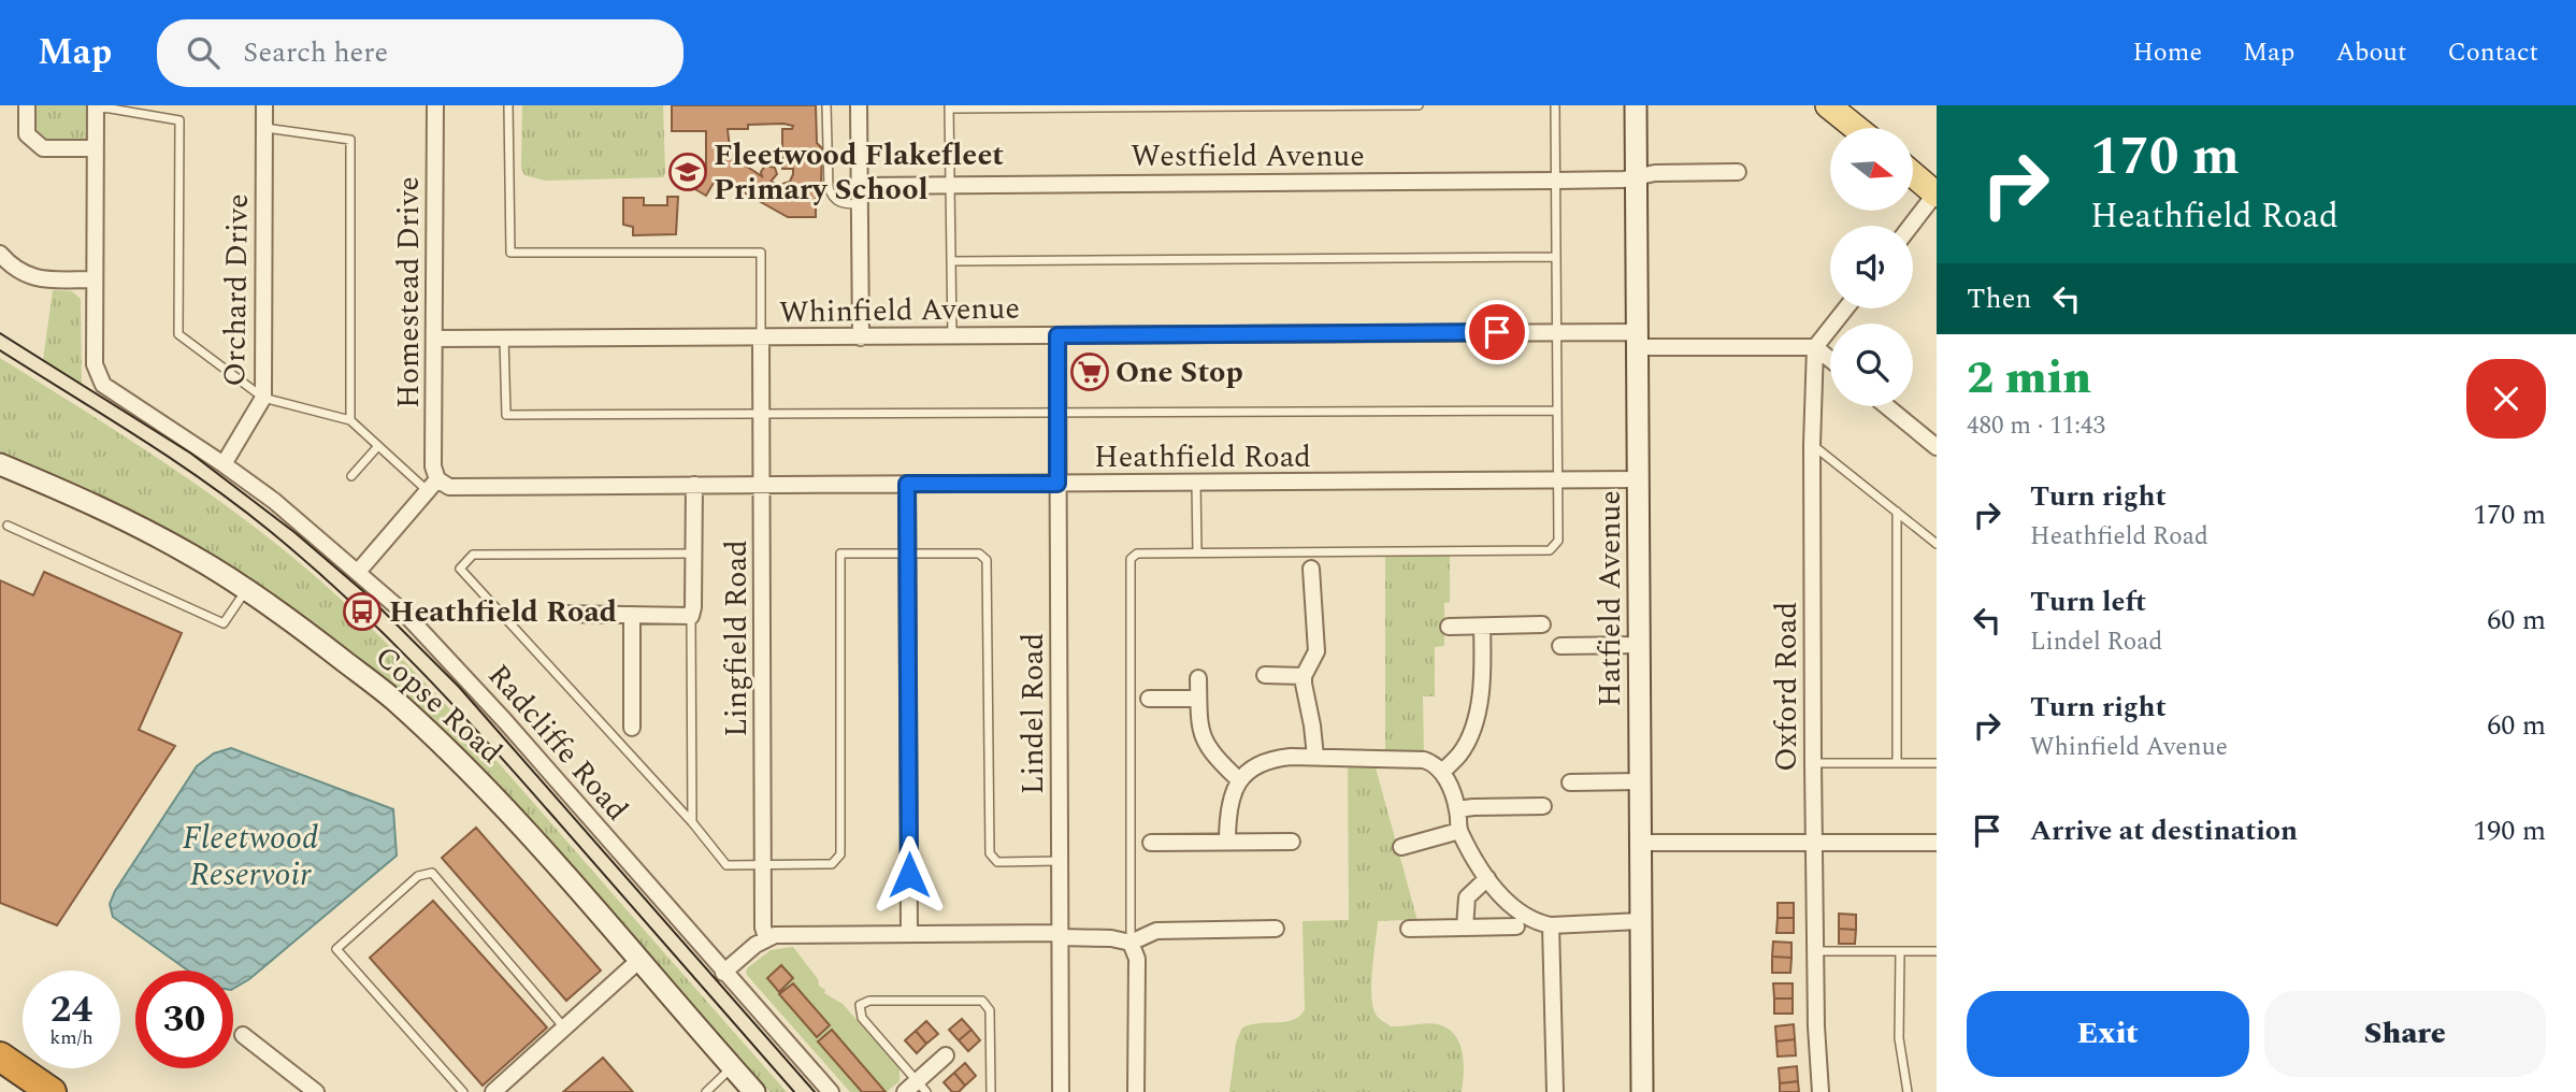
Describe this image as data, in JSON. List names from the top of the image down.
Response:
{
  "streets": {
    "street": [
      "Westfield Avenue",
      "Orchard Drive",
      "Homestead Drive",
      "Whinfield Avenue",
      "Heathfield Road",
      "Hatfield Avenue",
      "Lingfield Road",
      "Oxford Road",
      "Copse Road",
      "Lindel Road",
      "Radcliffe Road"
    ]
  },
  "crossings": [
    ["Westfield Avenue", "Hatfield Avenue"],
    ["Orchard Drive", "Radcliffe Road"],
    ["Homestead Drive", "Whinfield Avenue"],
    ["Homestead Drive", "Heathfield Road"],
    ["Whinfield Avenue", "Hatfield Avenue"],
    ["Whinfield Avenue", "Lingfield Road"],
    ["Whinfield Avenue", "Oxford Road"],
    ["Whinfield Avenue", "Lindel Road"],
    ["Heathfield Road", "Hatfield Avenue"],
    ["Heathfield Road", "Lingfield Road"],
    ["Heathfield Road", "Lindel Road"]
  ],
  "water": ["Fleetwood Reservoir"],
  "places": {
    "school or university": ["Fleetwood Flakefleet Primary School"],
    "supermarket": ["One Stop"],
    "bus stop": ["Heathfield Road"]
  },
  "north": "right",
  "page": {
    "header": "Map",
    "search": "Search here",
    "nav": [
      "Home",
      "Map",
      "About",
      "Contact"
    ],
    "turn": ["170 m", "Heathfield Road"],
    "then": "Then",
    "heading": ["2 min", "480 m · 11:43"],
    "list": [
      {
        "name": "Turn right",
        "note": "Heathfield Road",
        "value": "170 m"
      },
      {
        "name": "Turn left",
        "note": "Lindel Road",
        "value": "60 m"
      },
      {
        "name": "Turn right",
        "note": "Whinfield Avenue",
        "value": "60 m"
      },
      {
        "name": "Arrive at destination",
        "value": "190 m"
      }
    ],
    "speed": "24 km/h",
    "limit": "30",
    "buttons": ["Exit", "Share"]
  }
}
